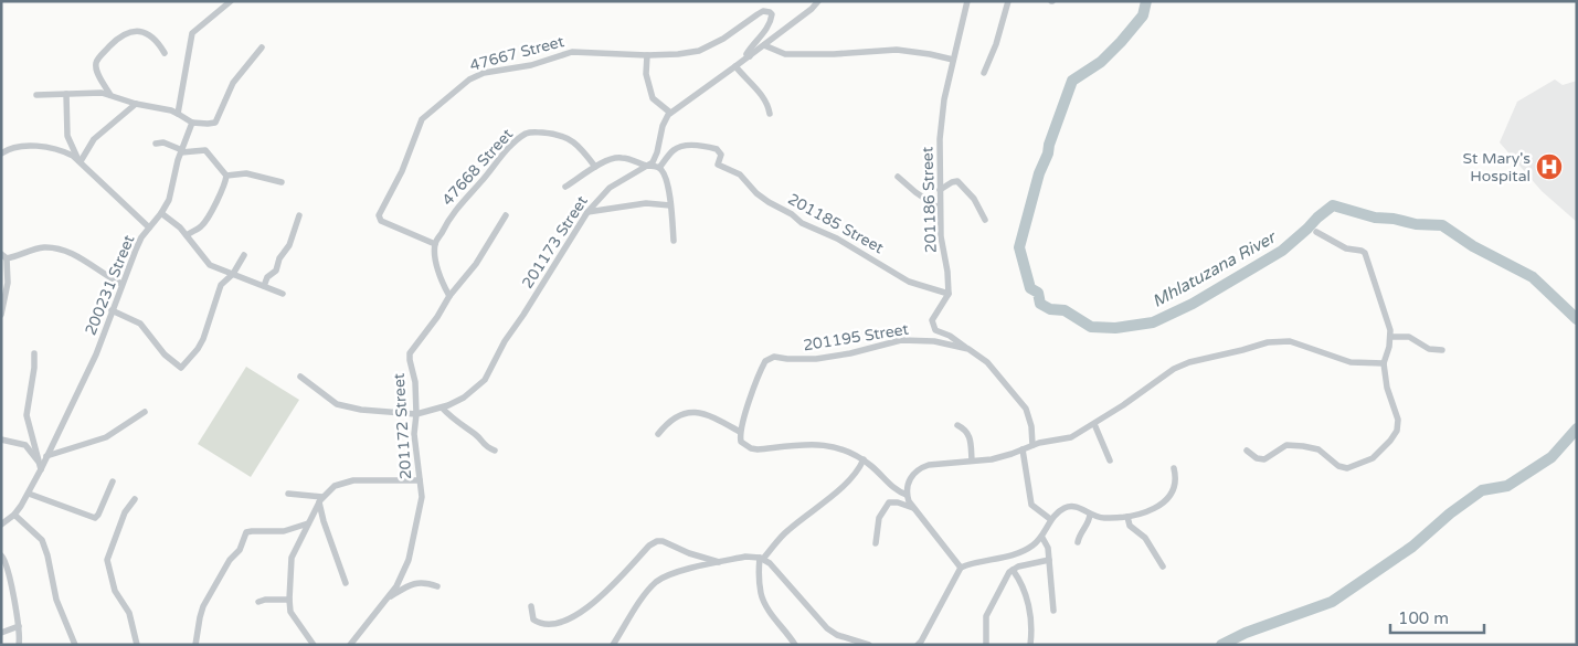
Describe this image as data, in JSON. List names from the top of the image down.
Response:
{
  "streets": {
    "street": [
      "47667 Street",
      "47668 Street",
      "201186 Street",
      "201185 Street",
      "201173 Street",
      "200231 Street",
      "201195 Street",
      "201172 Street"
    ]
  },
  "crossings": [
    ["47667 Street", "47668 Street"],
    ["201186 Street", "201185 Street"],
    ["201173 Street", "201172 Street"]
  ],
  "water": ["Mhlatuzana River"],
  "places": {
    "hospital": ["St Mary's Hospital"]
  },
  "scale_bar": "100 m"
}
